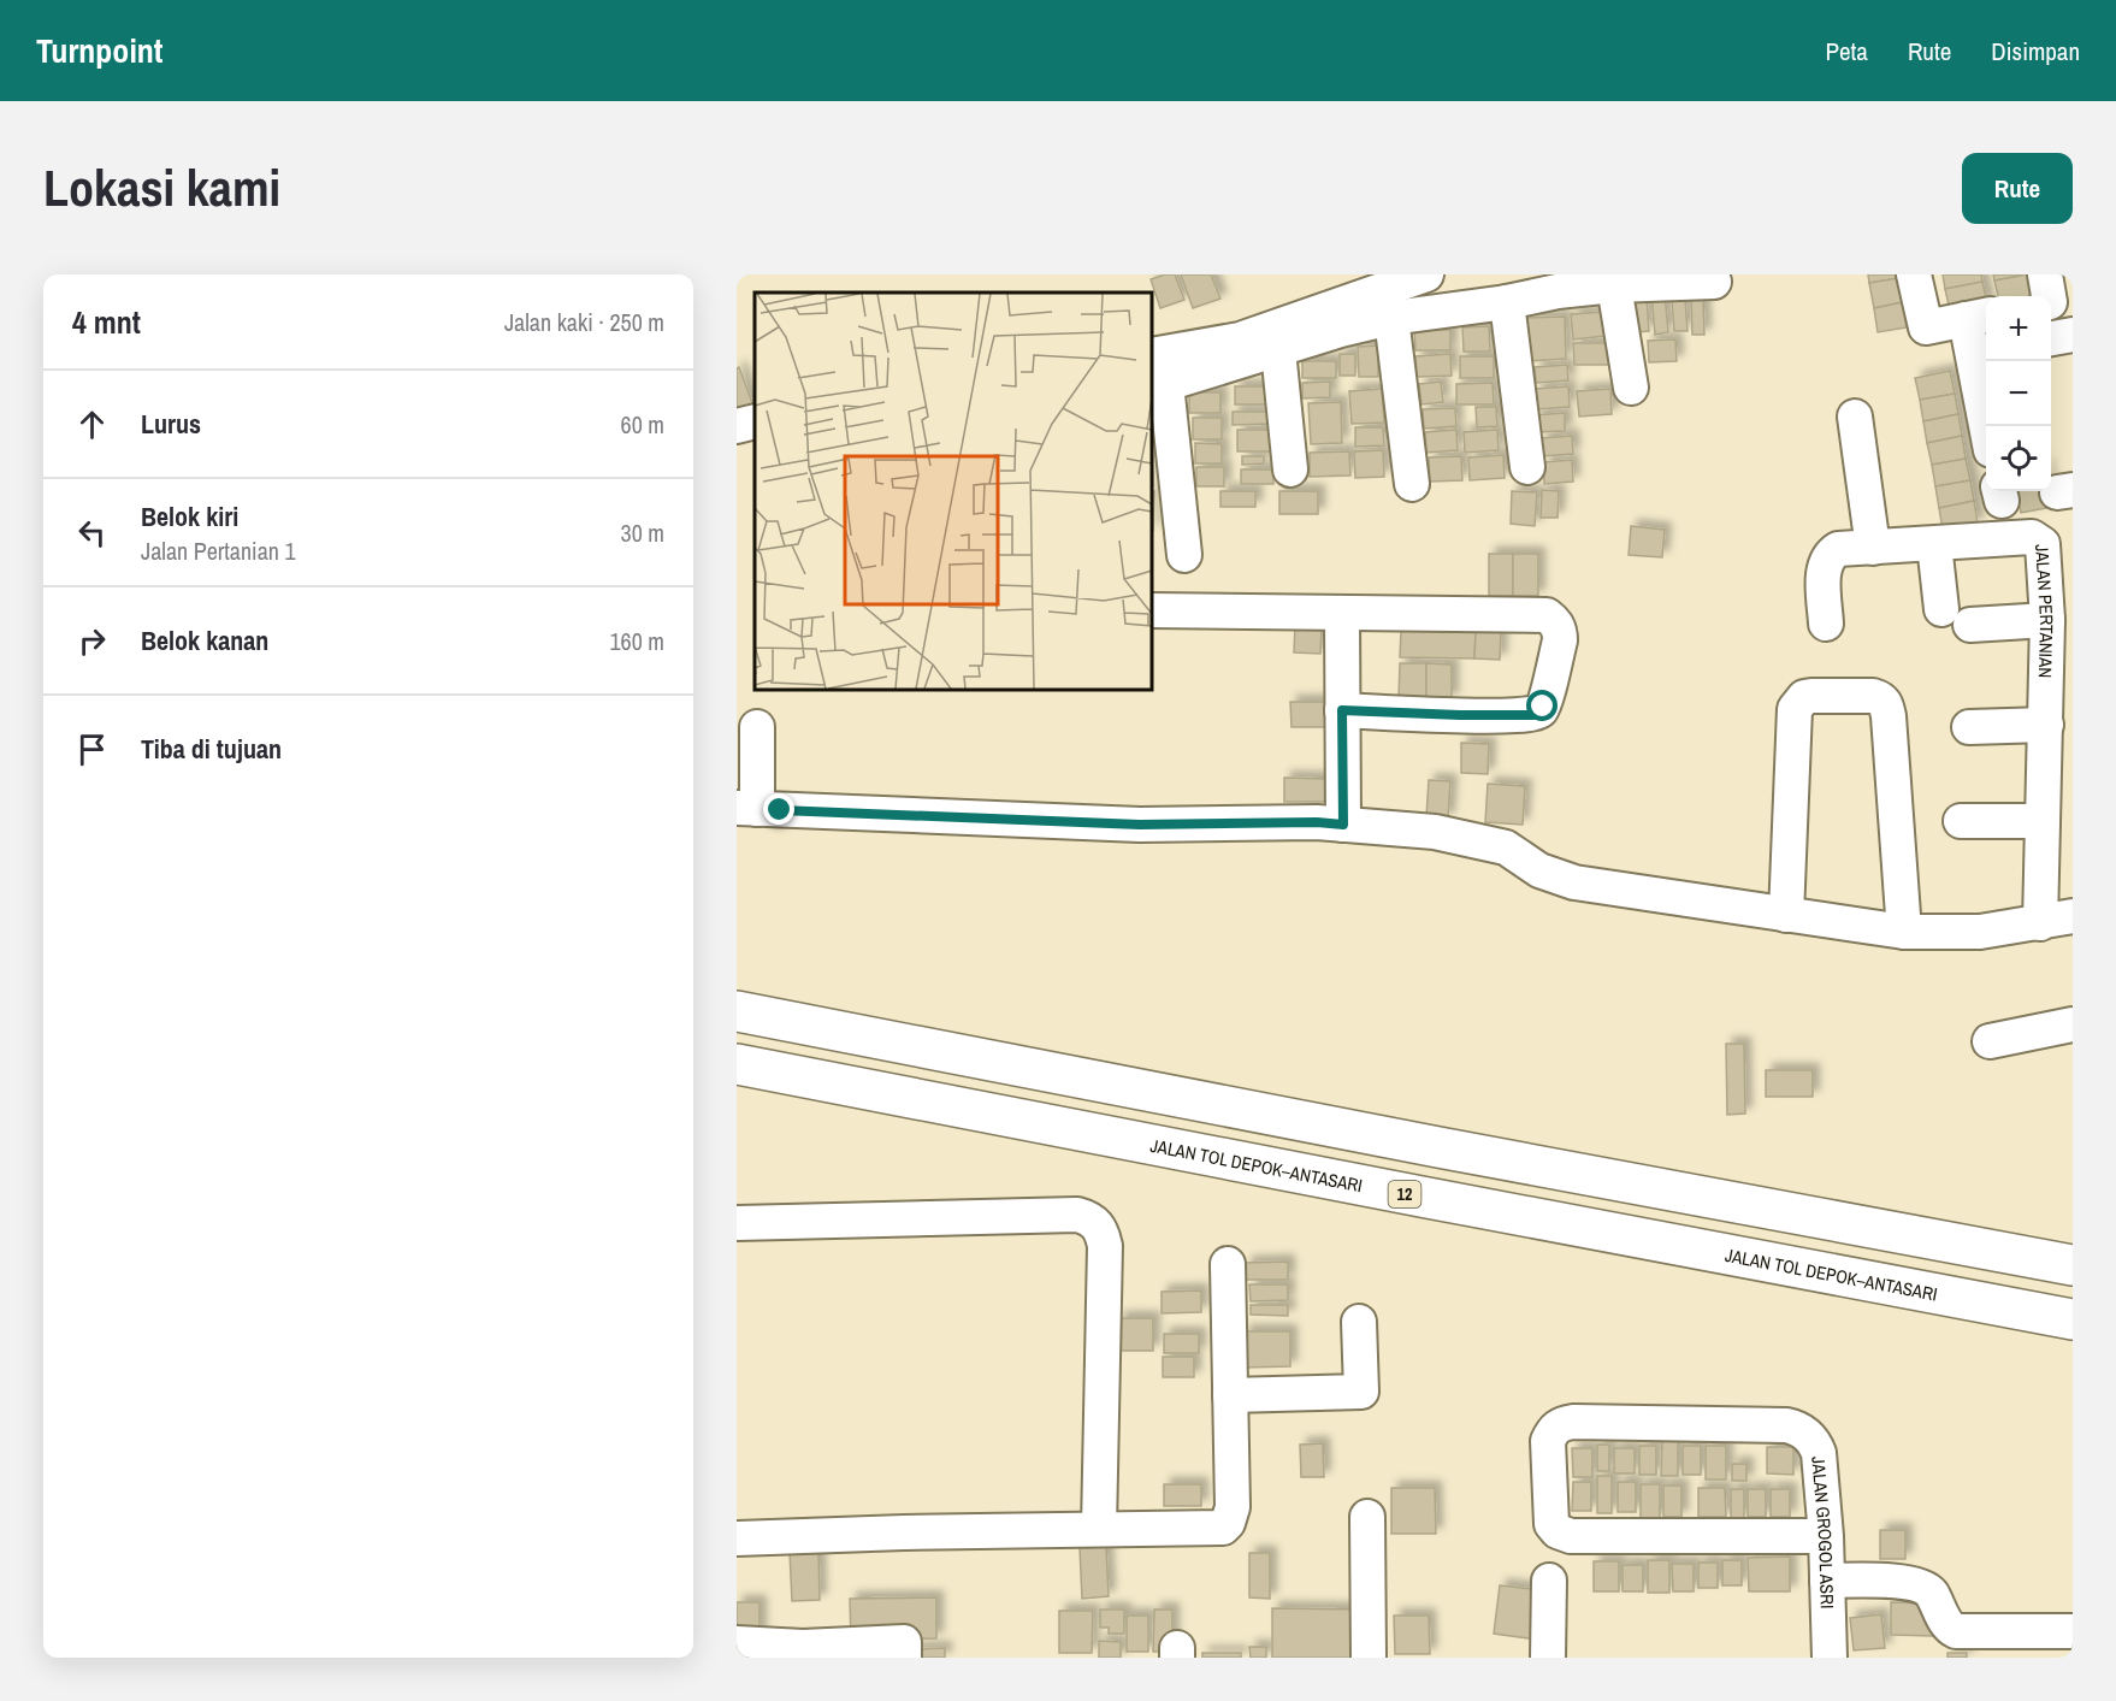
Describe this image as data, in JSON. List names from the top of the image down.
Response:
{
  "streets": {
    "highway": ["JALAN TOL DEPOK–ANTASARI", "12"],
    "street": ["JALAN PERTANIAN", "JALAN GROGOL ASRI"]
  },
  "page": {
    "header": "Turnpoint",
    "nav": ["Peta", "Rute", "Disimpan"],
    "buttons": "Rute",
    "title": "Lokasi kami",
    "heading": ["4 mnt", "Jalan kaki · 250 m"],
    "map_buttons": ["+", "−"],
    "list": [
      ["Lurus", "60 m"],
      ["Belok kiri", "Jalan Pertanian 1", "30 m"],
      ["Belok kanan", "160 m"],
      "Tiba di tujuan"
    ]
  }
}
